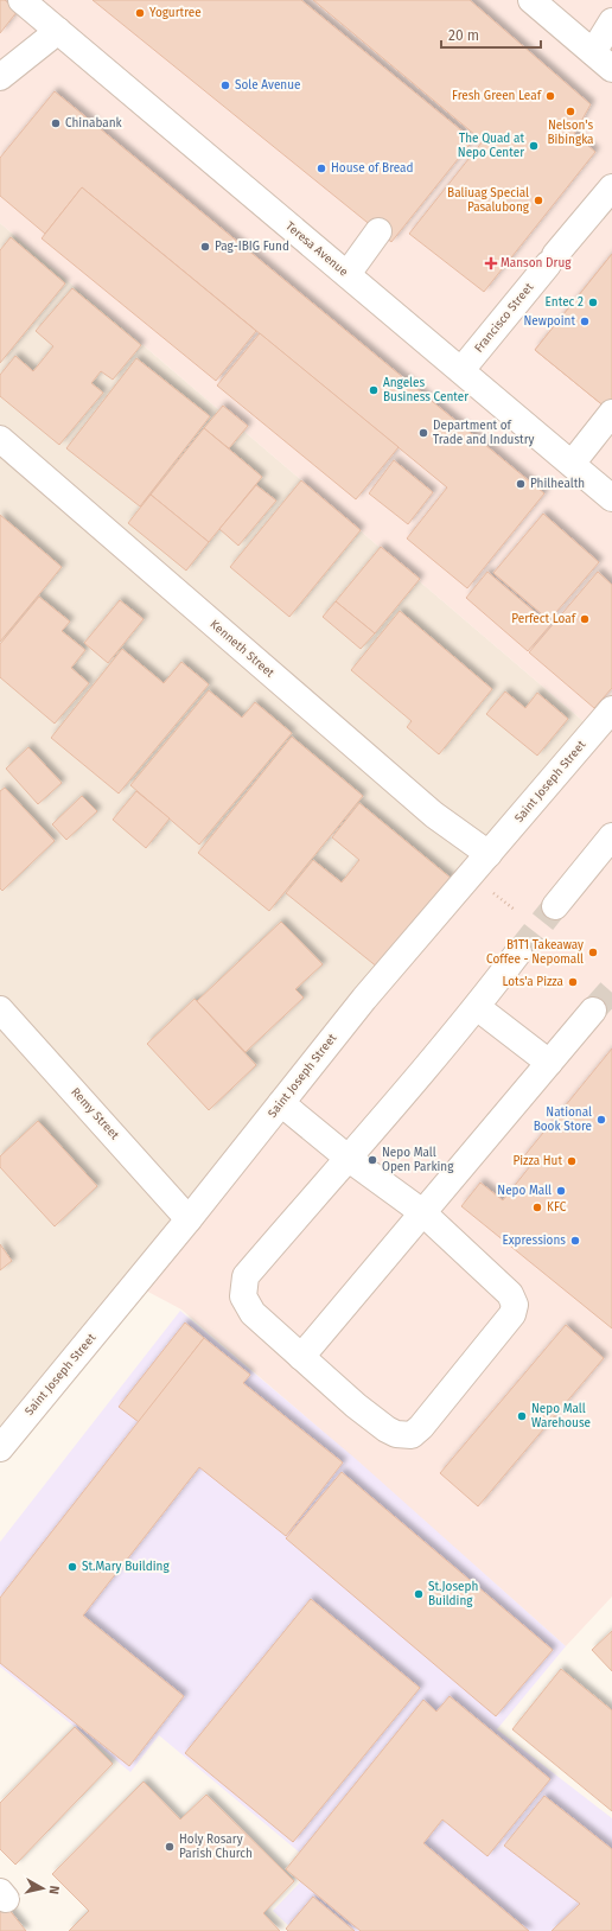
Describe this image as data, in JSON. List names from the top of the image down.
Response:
{
  "streets": {
    "street": [
      "Teresa Avenue",
      "Francisco Street",
      "Kenneth Street",
      "Saint Joseph Street",
      "Remy Street"
    ]
  },
  "crossings": [
    ["Teresa Avenue", "Francisco Street"],
    ["Kenneth Street", "Saint Joseph Street"],
    ["Saint Joseph Street", "Remy Street"]
  ],
  "places": {
    "other": [
      "Yogurtree",
      "Sole Avenue",
      "Fresh Green Leaf",
      "Nelson's Bibingka",
      "Chinabank",
      "The Quad at Nepo Center",
      "House of Bread",
      "Baliuag Special Pasalubong",
      "Pag-IBIG Fund",
      "Entec 2",
      "Newpoint",
      "Angeles Business Center",
      "Department of Trade and Industry",
      "Philhealth",
      "Perfect Loaf",
      "B1T1 Takeaway Coffee - Nepomall",
      "Lots'a Pizza",
      "National Book Store",
      "Nepo Mall Open Parking",
      "Pizza Hut",
      "Nepo Mall",
      "KFC",
      "Expressions",
      "Nepo Mall Warehouse",
      "St.Mary Building",
      "St.Joseph Building",
      "Holy Rosary Parish Church"
    ],
    "health": ["Manson Drug"]
  },
  "scale_bar": "20 m",
  "north": "right"
}
